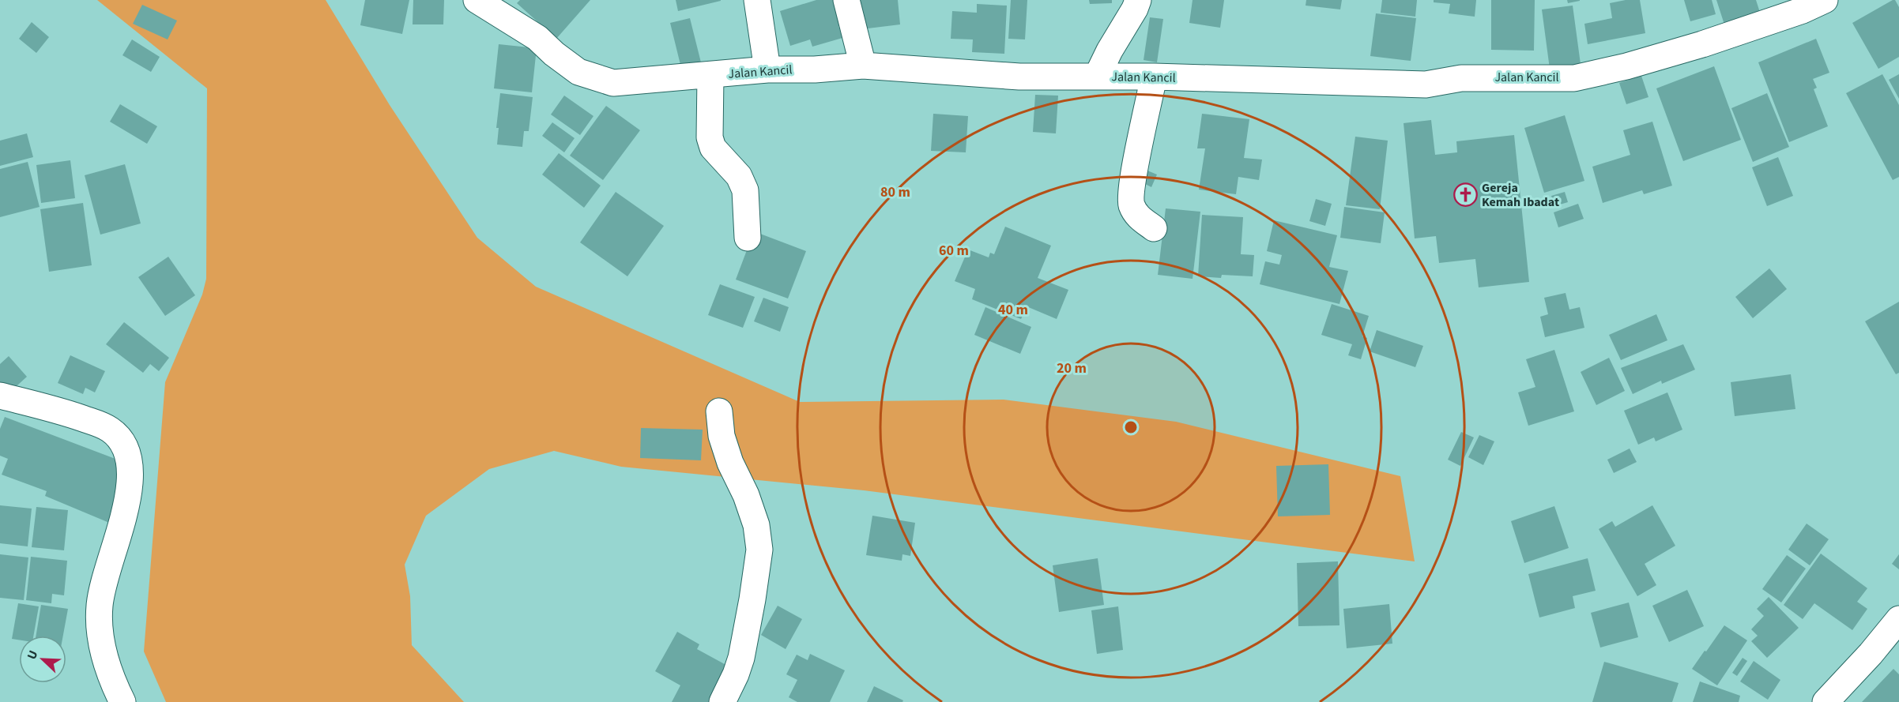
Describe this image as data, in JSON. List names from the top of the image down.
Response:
{
  "streets": {
    "street": ["Jalan Kancil"]
  },
  "places": {
    "church": ["Gereja Kemah Ibadat"]
  },
  "north": "top left",
  "rings": [
    "80 m",
    "60 m",
    "40 m",
    "20 m"
  ]
}
